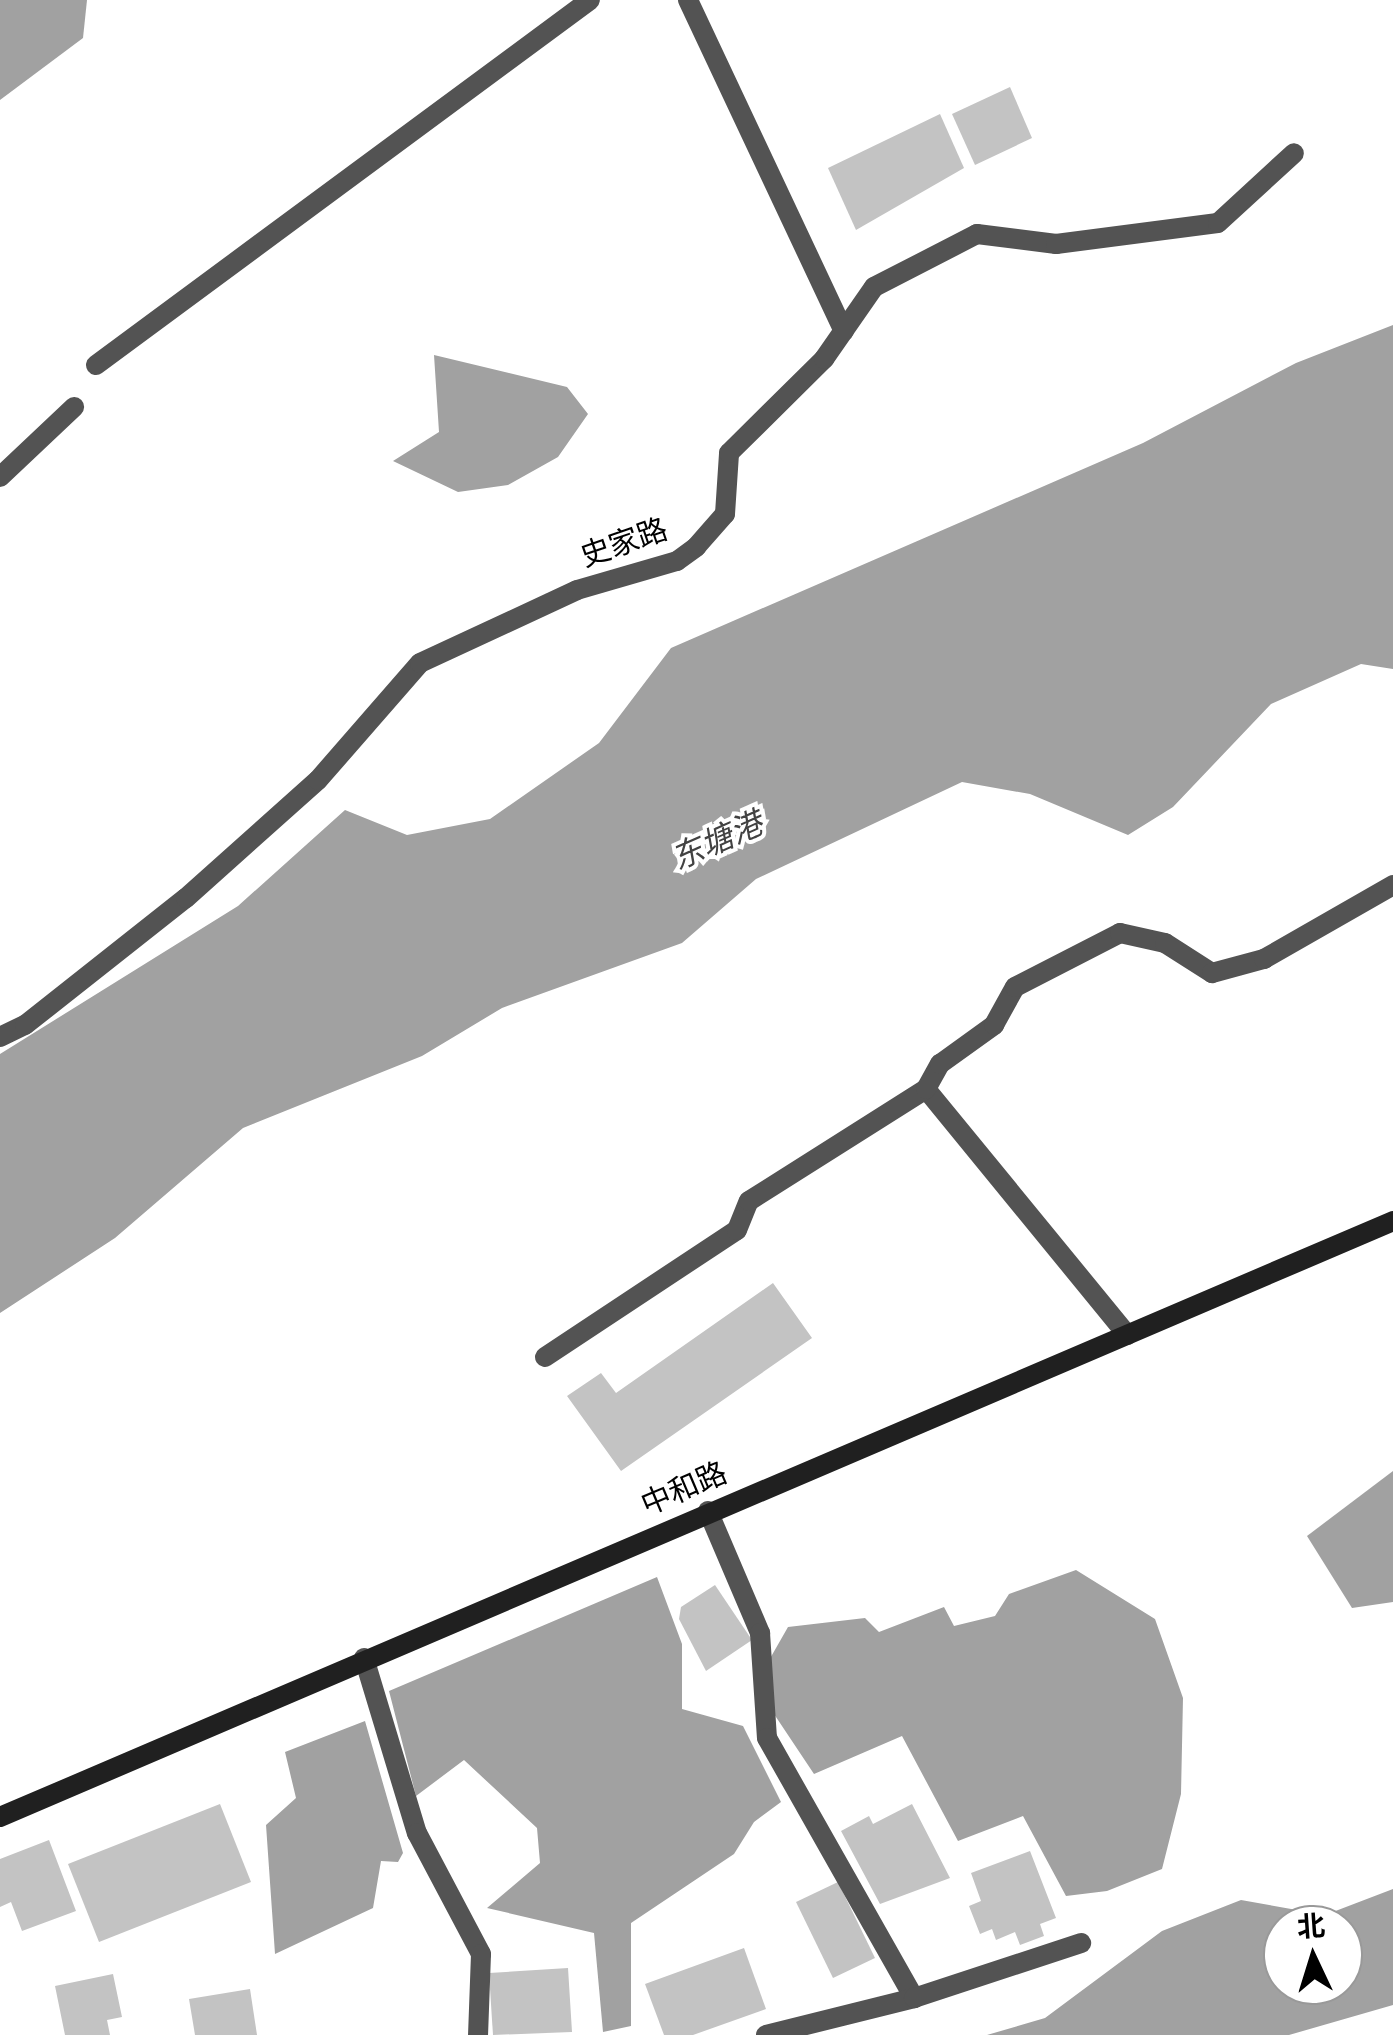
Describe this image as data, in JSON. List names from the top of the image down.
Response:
{
  "streets": {
    "street": ["史家路", "中和路"]
  },
  "water": ["东塘港"],
  "north": "top"
}
